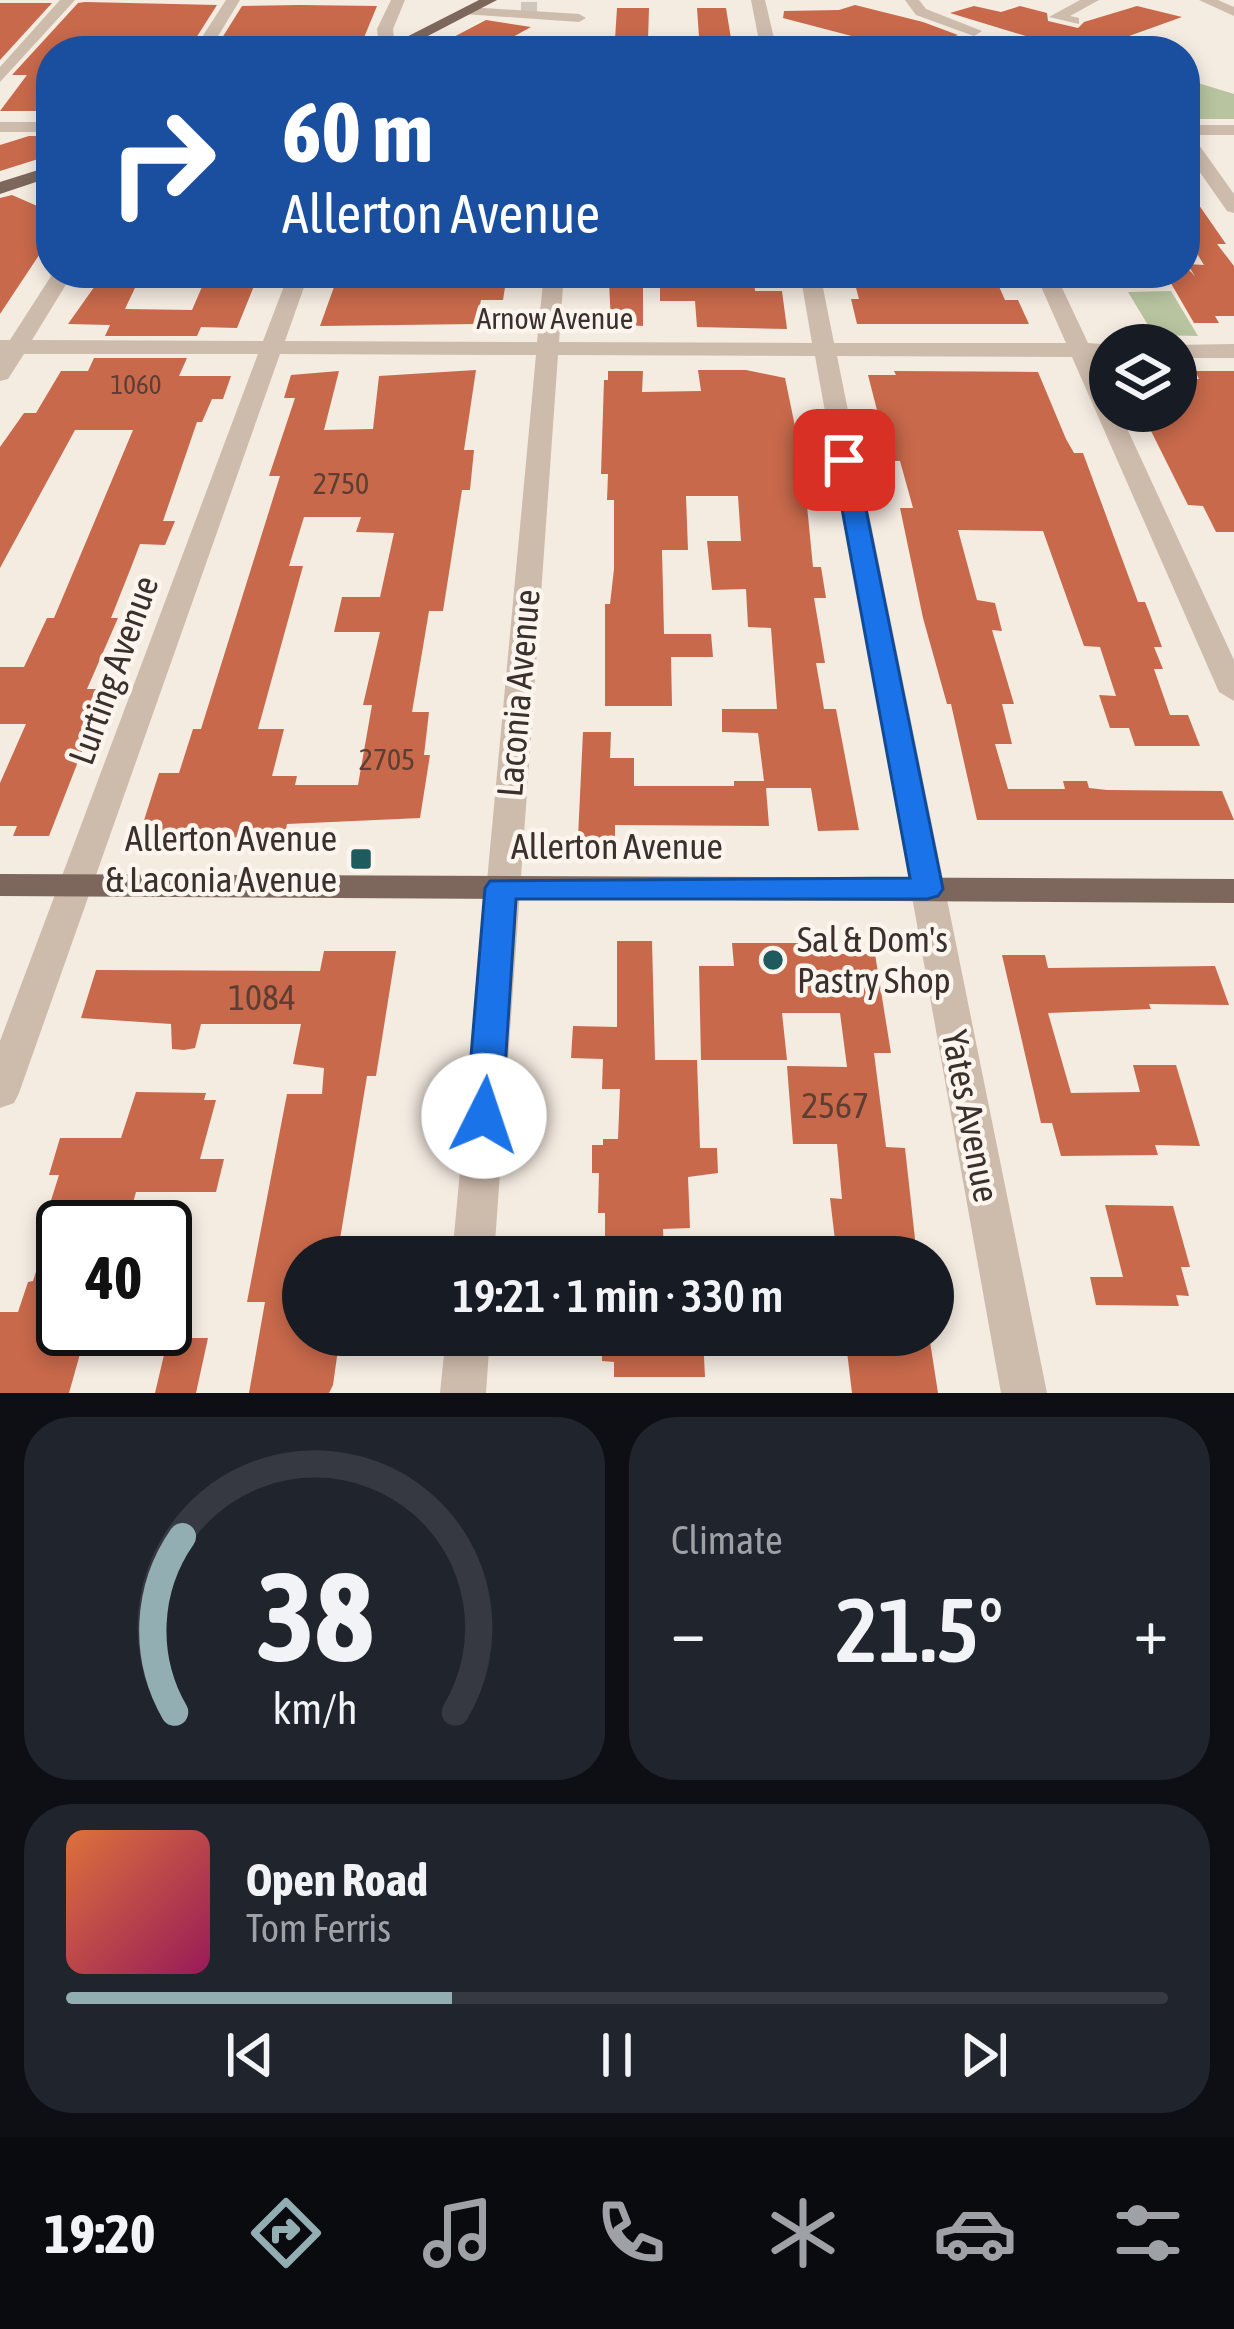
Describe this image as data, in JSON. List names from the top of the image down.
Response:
{
  "streets": {
    "main road": ["Allerton Avenue"],
    "street": [
      "Arnow Avenue",
      "Lurting Avenue",
      "Laconia Avenue",
      "Yates Avenue"
    ]
  },
  "crossings": [
    ["Arnow Avenue", "Lurting Avenue"],
    ["Arnow Avenue", "Laconia Avenue"],
    ["Arnow Avenue", "Yates Avenue"],
    ["Lurting Avenue", "Allerton Avenue"],
    ["Laconia Avenue", "Allerton Avenue"],
    ["Allerton Avenue", "Yates Avenue"]
  ],
  "places": {
    "transit": ["Allerton Avenue & Laconia Avenue"],
    "other": ["Sal & Dom's Pastry Shop"]
  },
  "house_numbers": [
    "1060",
    "2750",
    "2705",
    "1084",
    "2567"
  ],
  "page": {
    "turn": ["60 m", "Allerton Avenue"],
    "limit": "40",
    "trip": "19:21 · 1 min · 330 m",
    "tile": "Climate",
    "heat": ["−", "21.5°", "+"],
    "song": ["Open Road", "Tom Ferris"],
    "tabs": "19:20",
    "gauge": ["38", "km/h"]
  }
}
